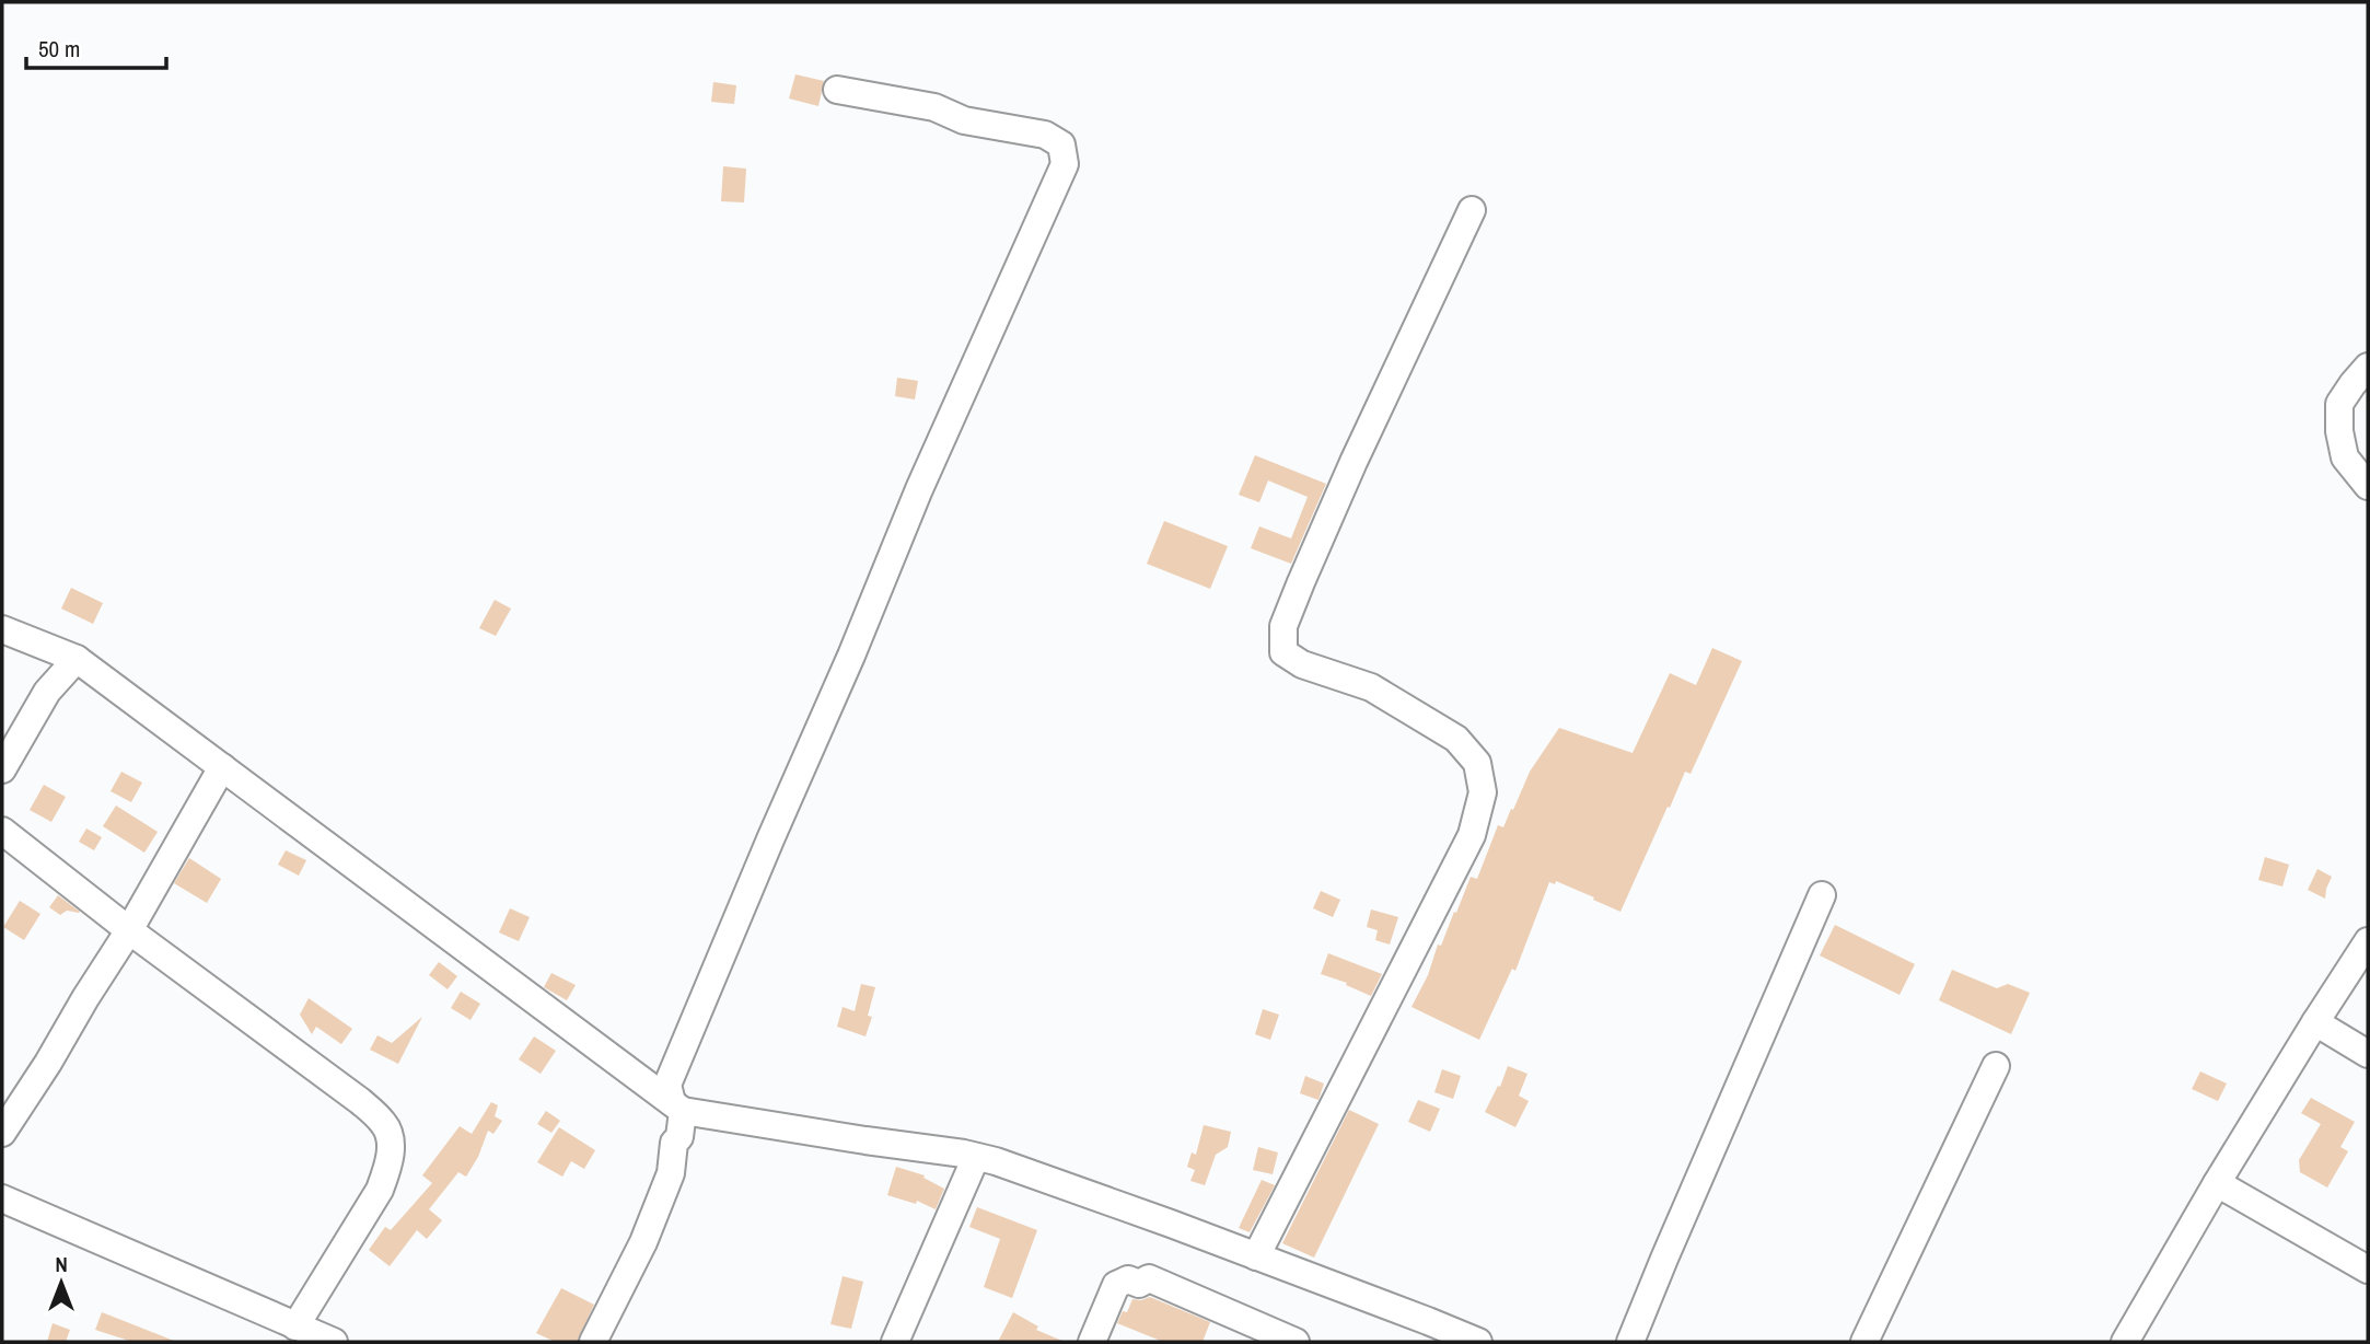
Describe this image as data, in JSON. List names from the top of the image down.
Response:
{
  "scale_bar": "50 m",
  "north": "top"
}
